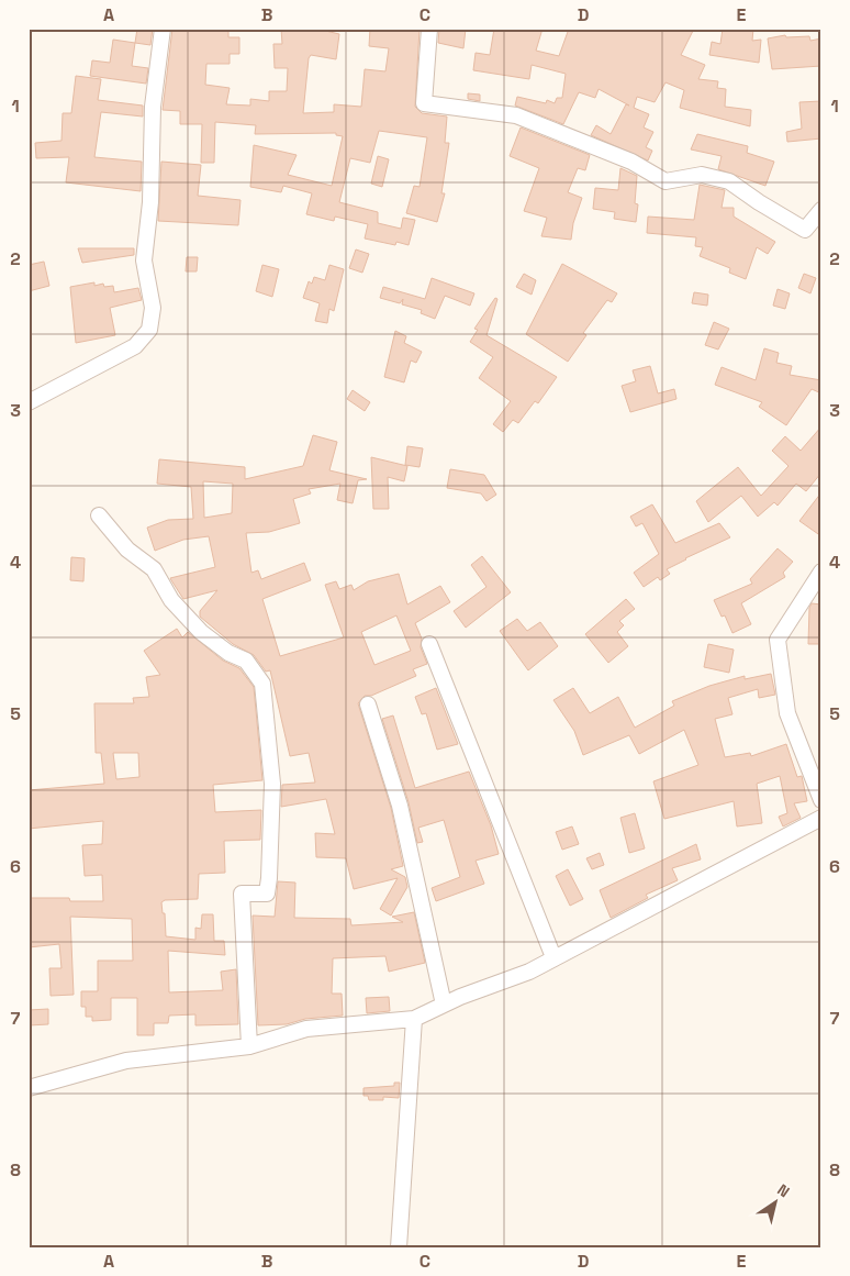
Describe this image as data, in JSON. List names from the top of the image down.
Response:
{
  "north": "top right",
  "grid": {
    "columns": [
      "A",
      "B",
      "C",
      "D",
      "E"
    ],
    "rows": [
      "1",
      "2",
      "3",
      "4",
      "5",
      "6",
      "7",
      "8"
    ]
  }
}
